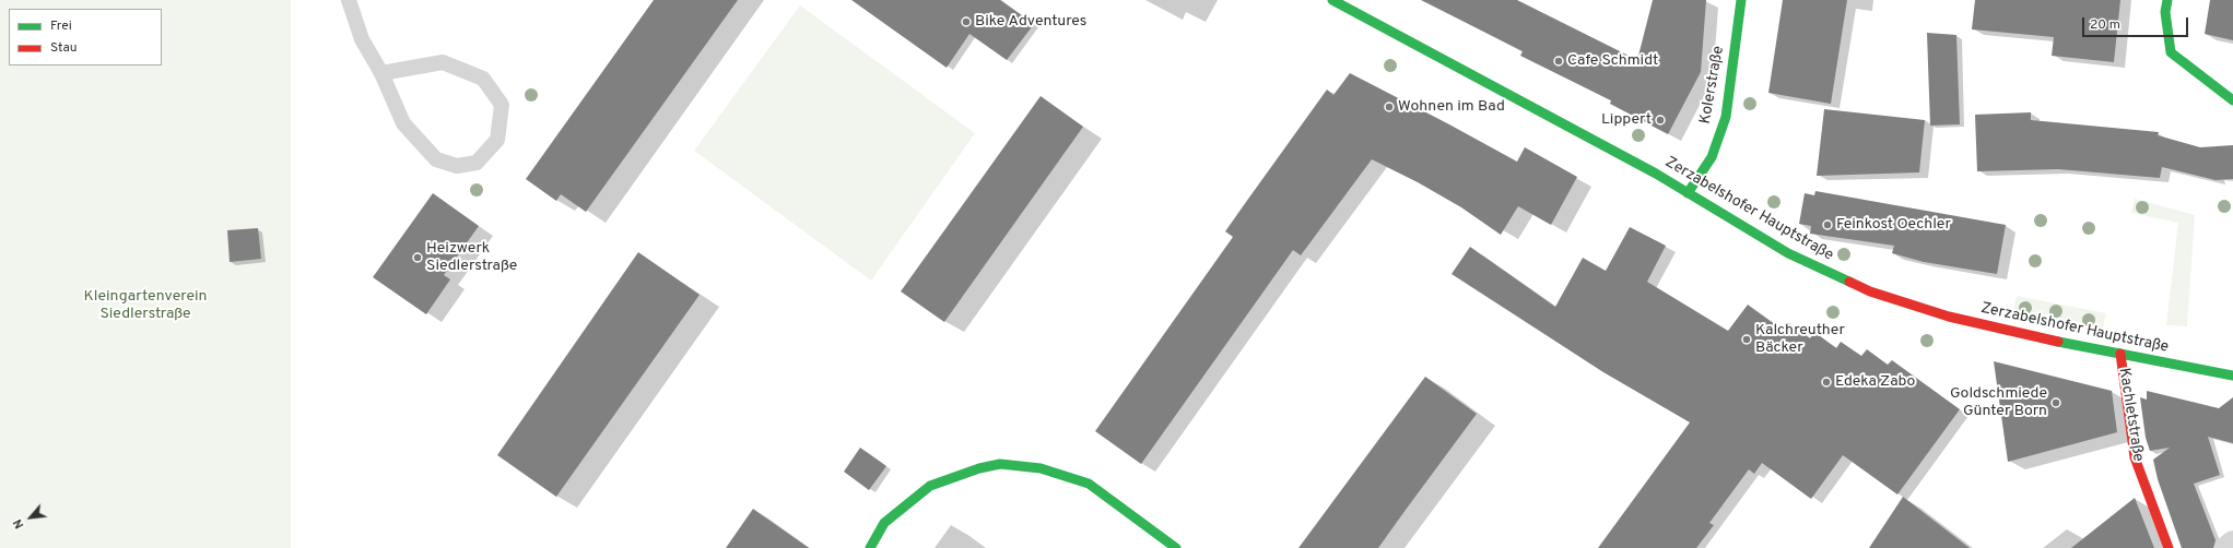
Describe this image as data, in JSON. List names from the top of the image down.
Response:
{
  "streets": {
    "street": ["Kolerstraße", "Zerzabelshofer Hauptstraße", "Kachletstraße"]
  },
  "crossings": [
    ["Kolerstraße", "Zerzabelshofer Hauptstraße"],
    ["Zerzabelshofer Hauptstraße", "Kachletstraße"]
  ],
  "parks": ["Kleingartenverein Siedlerstraße"],
  "places": [
    "Bike Adventures",
    "Cafe Schmidt",
    "Wohnen im Bad",
    "Lippert",
    "Feinkost Oechler",
    "Heizwerk Siedlerstraße",
    "Kalchreuther Bäcker",
    "Edeka Zabo",
    "Goldschmiede Günter Born"
  ],
  "legend": ["Frei", "Stau"],
  "scale_bar": "20 m",
  "north": "bottom left"
}
